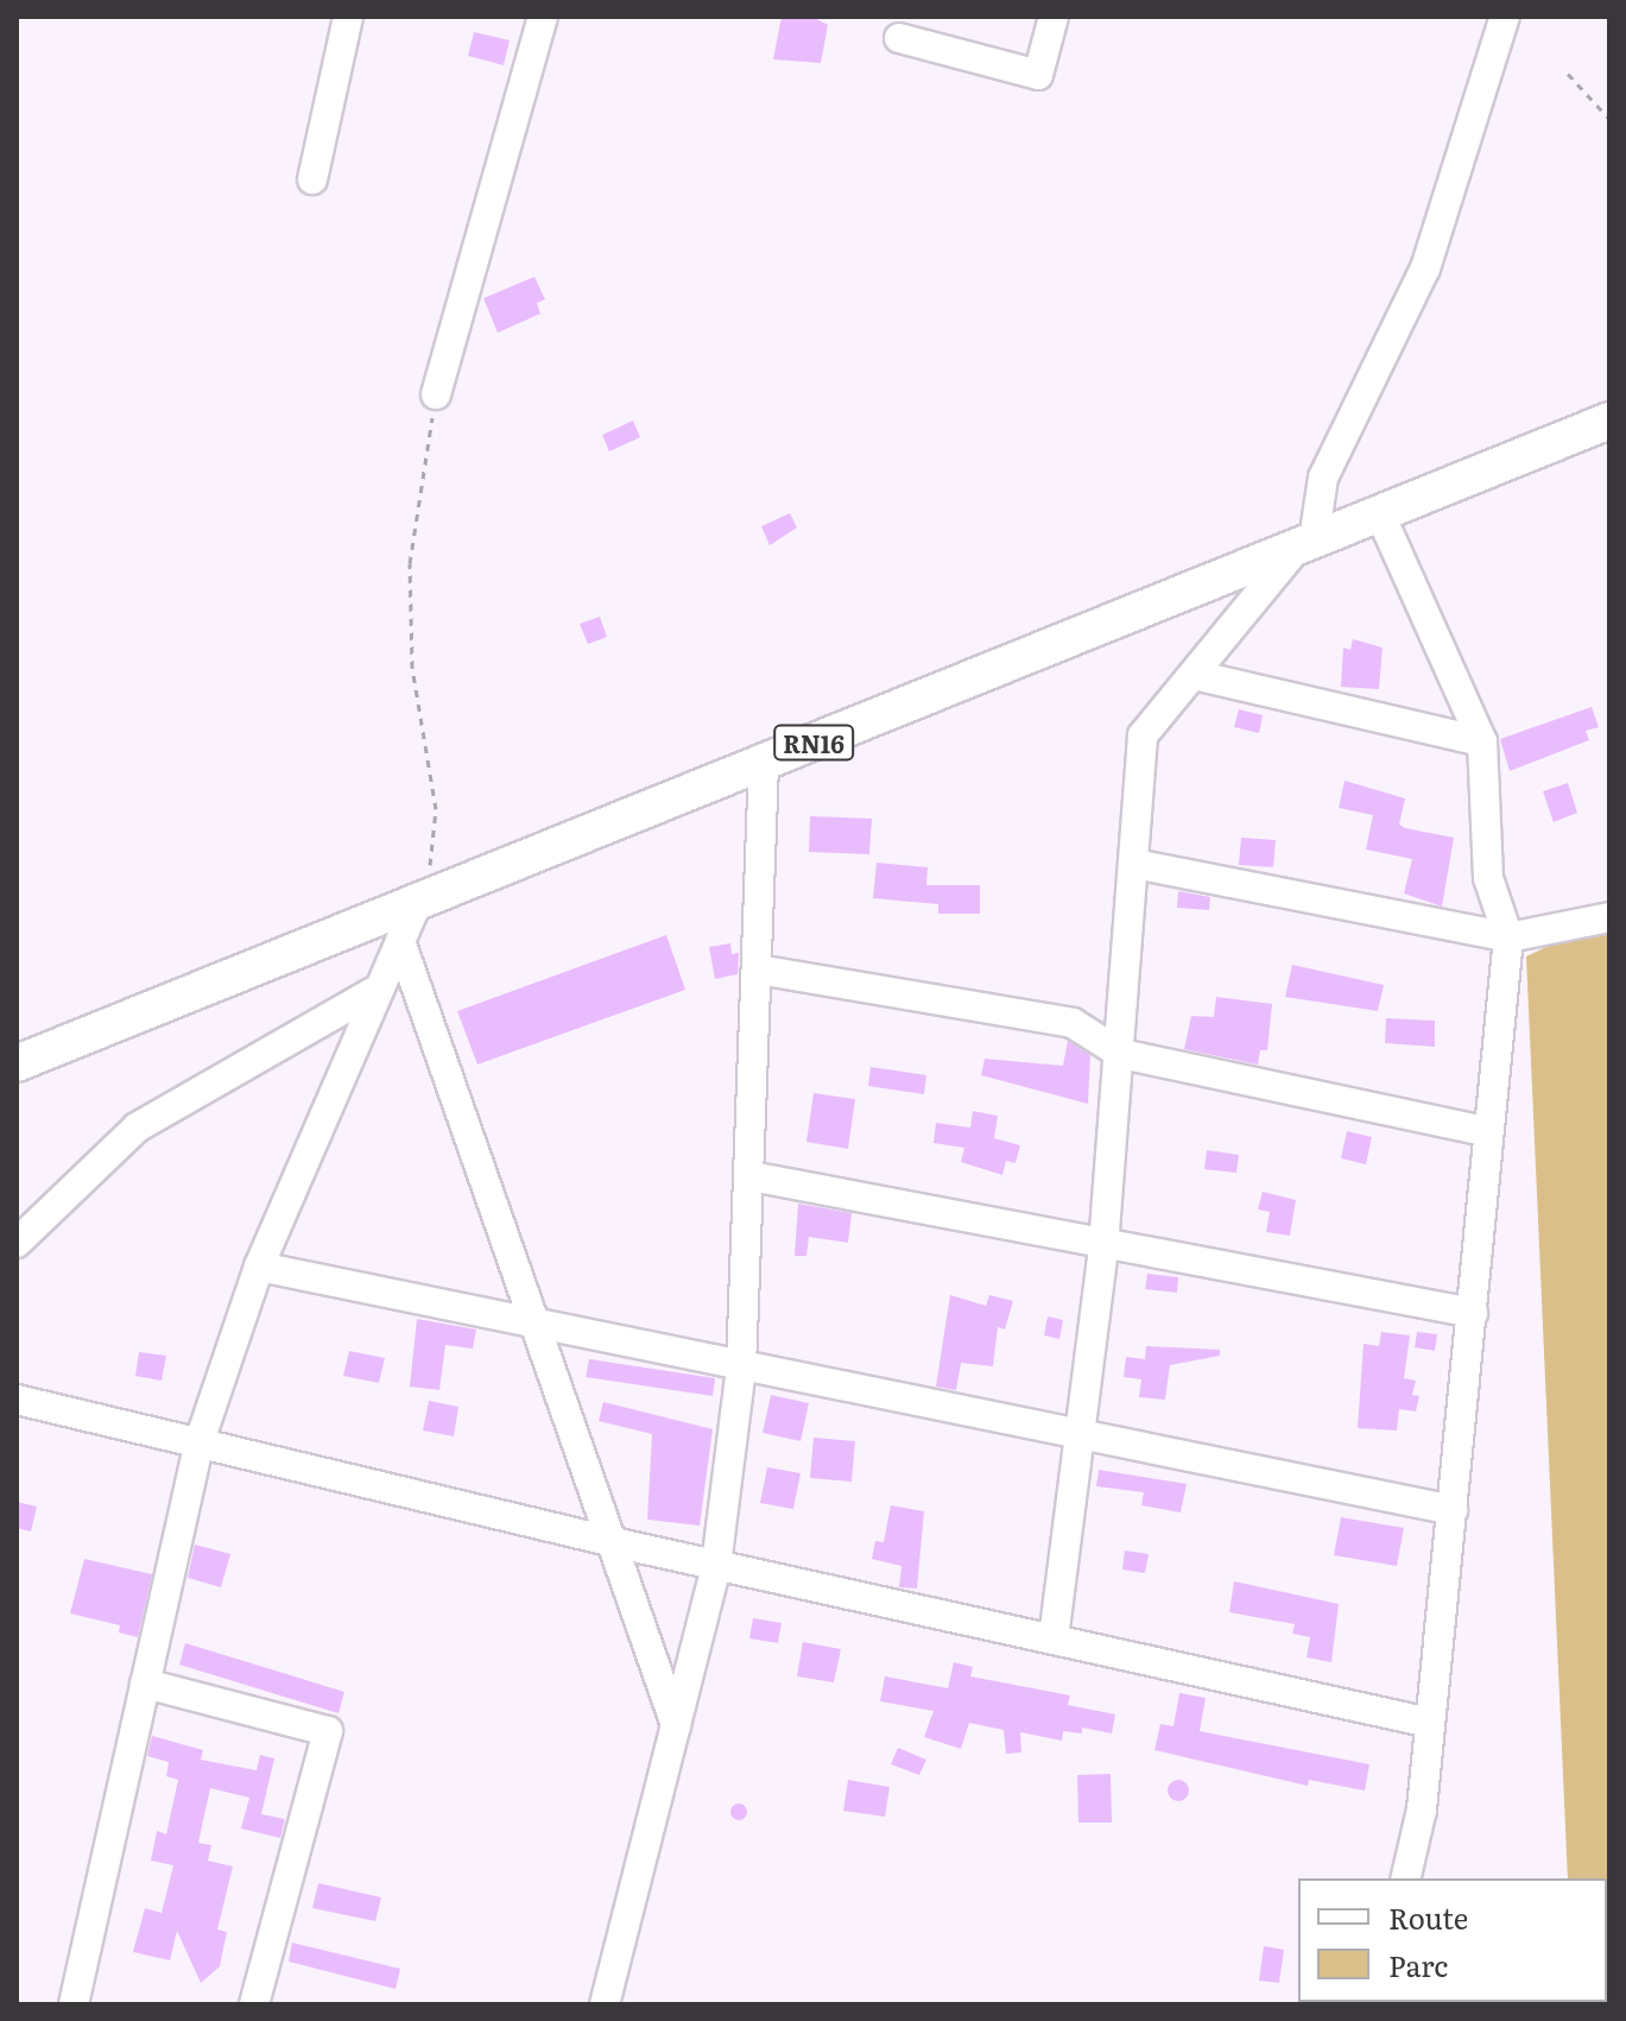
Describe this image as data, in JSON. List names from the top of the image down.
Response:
{
  "streets": {
    "main road": ["RN16"]
  },
  "legend": ["Route", "Parc"]
}
